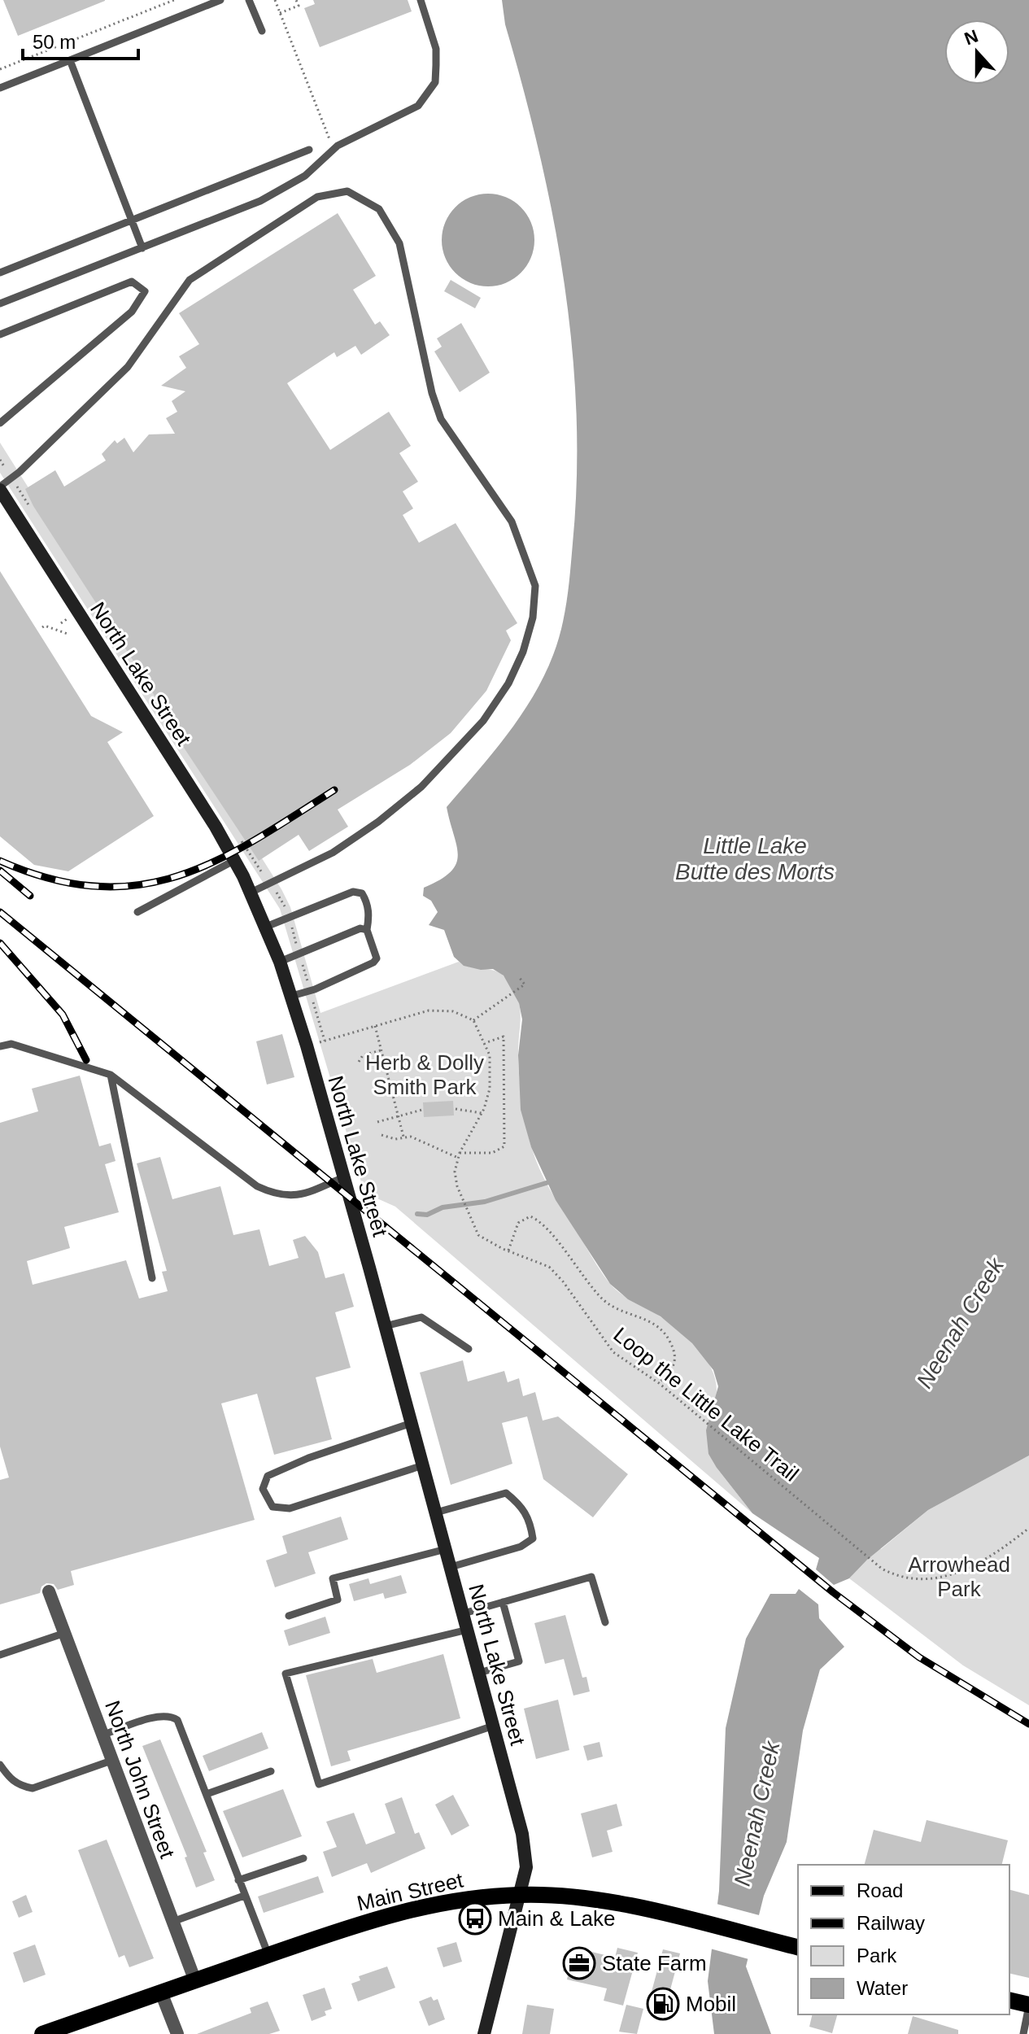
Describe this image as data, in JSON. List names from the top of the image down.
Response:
{
  "streets": {
    "main road": ["North Lake Street", "Main Street"],
    "street": ["North John Street"],
    "path": ["Loop the Little Lake Trail"]
  },
  "crossings": [
    ["North Lake Street", "Main Street"],
    ["North John Street", "Main Street"]
  ],
  "water": ["Little Lake Butte des Morts", "Neenah Creek"],
  "parks": ["Herb & Dolly Smith Park", "Arrowhead Park"],
  "places": {
    "bus stop": ["Main & Lake"],
    "office": ["State Farm"],
    "fuel station": ["Mobil"]
  },
  "legend": [
    "Road",
    "Railway",
    "Park",
    "Water"
  ],
  "scale_bar": "50 m",
  "north": "top"
}
